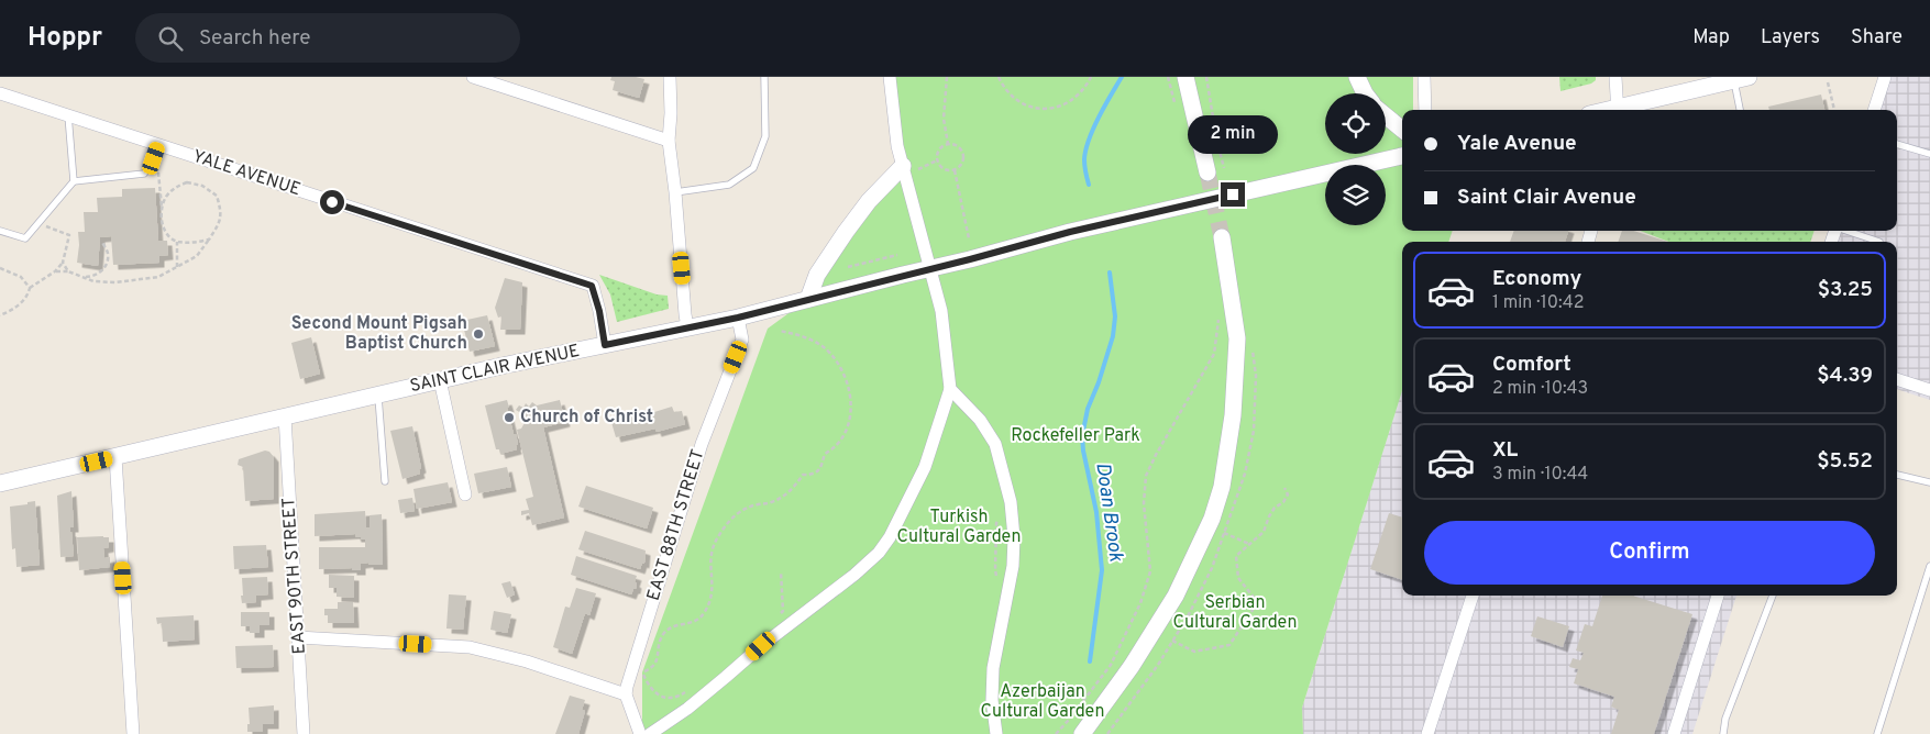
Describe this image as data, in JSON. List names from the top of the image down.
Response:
{
  "streets": {
    "main road": ["SAINT CLAIR AVENUE"],
    "street": ["YALE AVENUE", "EAST 88TH STREET", "EAST 90TH STREET"]
  },
  "crossings": [
    ["YALE AVENUE", "SAINT CLAIR AVENUE"],
    ["SAINT CLAIR AVENUE", "EAST 88TH STREET"],
    ["SAINT CLAIR AVENUE", "EAST 90TH STREET"]
  ],
  "water": ["Doan Brook"],
  "parks": [
    "Rockefeller Park",
    "Turkish Cultural Garden",
    "Serbian Cultural Garden",
    "Azerbaijan Cultural Garden"
  ],
  "places": ["Second Mount Pigsah Baptist Church", "Church of Christ"],
  "page": {
    "header": "Hoppr",
    "search": "Search here",
    "nav": ["Map", "Layers", "Share"],
    "banner": ["Yale Avenue", "Saint Clair Avenue"],
    "bubble": "2 min",
    "list": [
      {
        "name": "Economy",
        "note": "1 min · 10:42",
        "value": "$3.25"
      },
      {
        "name": "Comfort",
        "note": "2 min · 10:43",
        "value": "$4.39"
      },
      {
        "name": "XL",
        "note": "3 min · 10:44",
        "value": "$5.52"
      }
    ],
    "buttons": "Confirm"
  }
}
